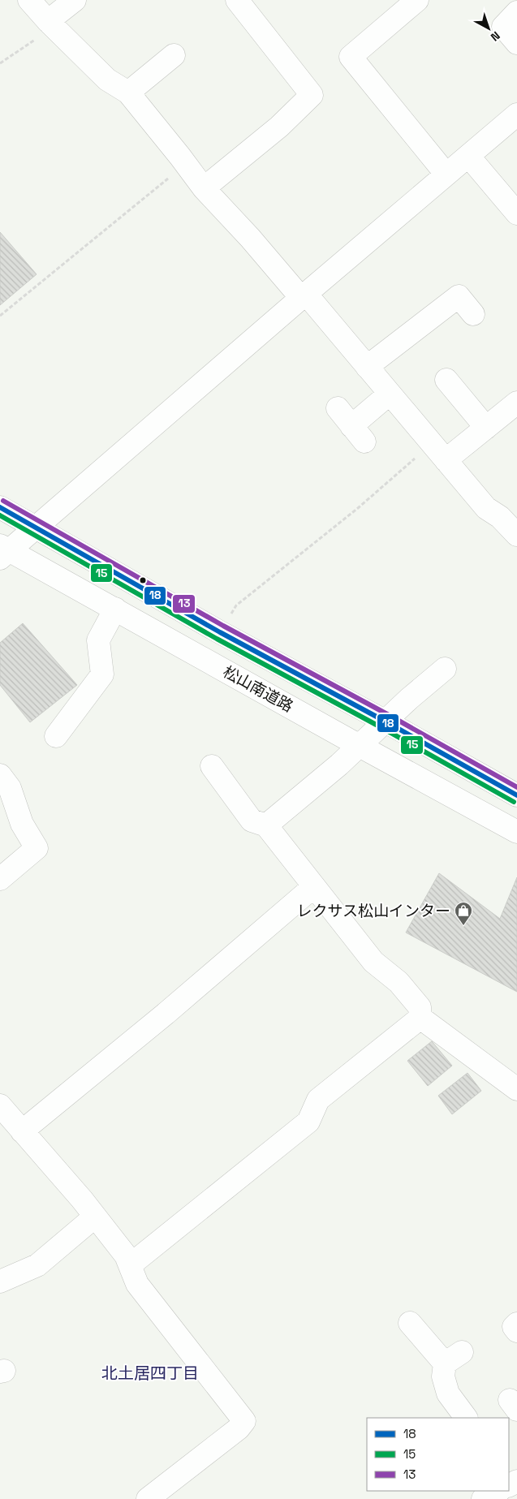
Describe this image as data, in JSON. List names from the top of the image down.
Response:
{
  "streets": {
    "main road": ["松山南道路"]
  },
  "districts": ["北土居四丁目"],
  "places": {
    "shop": ["レクサス松山インター"]
  },
  "lines": ["transit line 13", "transit line 18", "transit line 15"],
  "legend": ["18", "15", "13"],
  "north": "bottom right"
}
